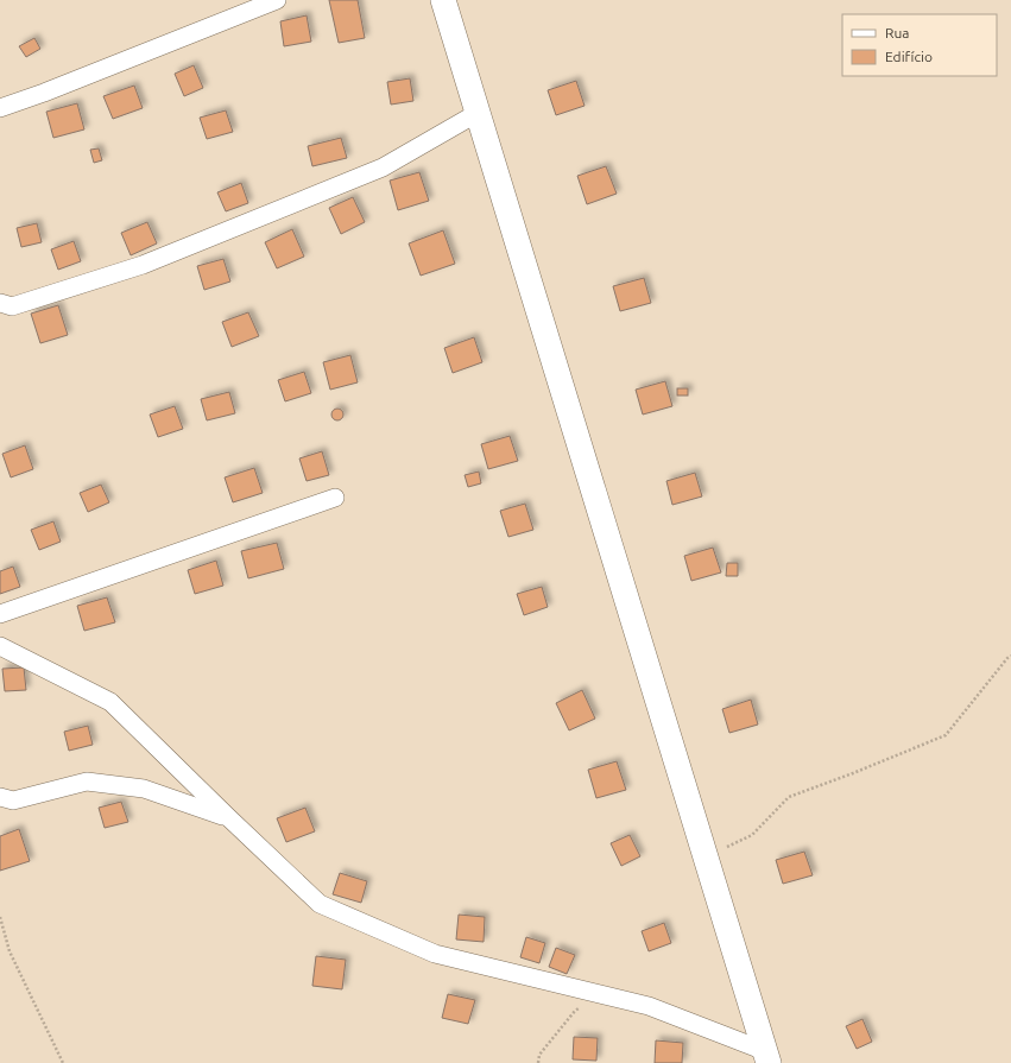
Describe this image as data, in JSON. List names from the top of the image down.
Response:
{
  "legend": ["Rua", "Edifício"]
}
